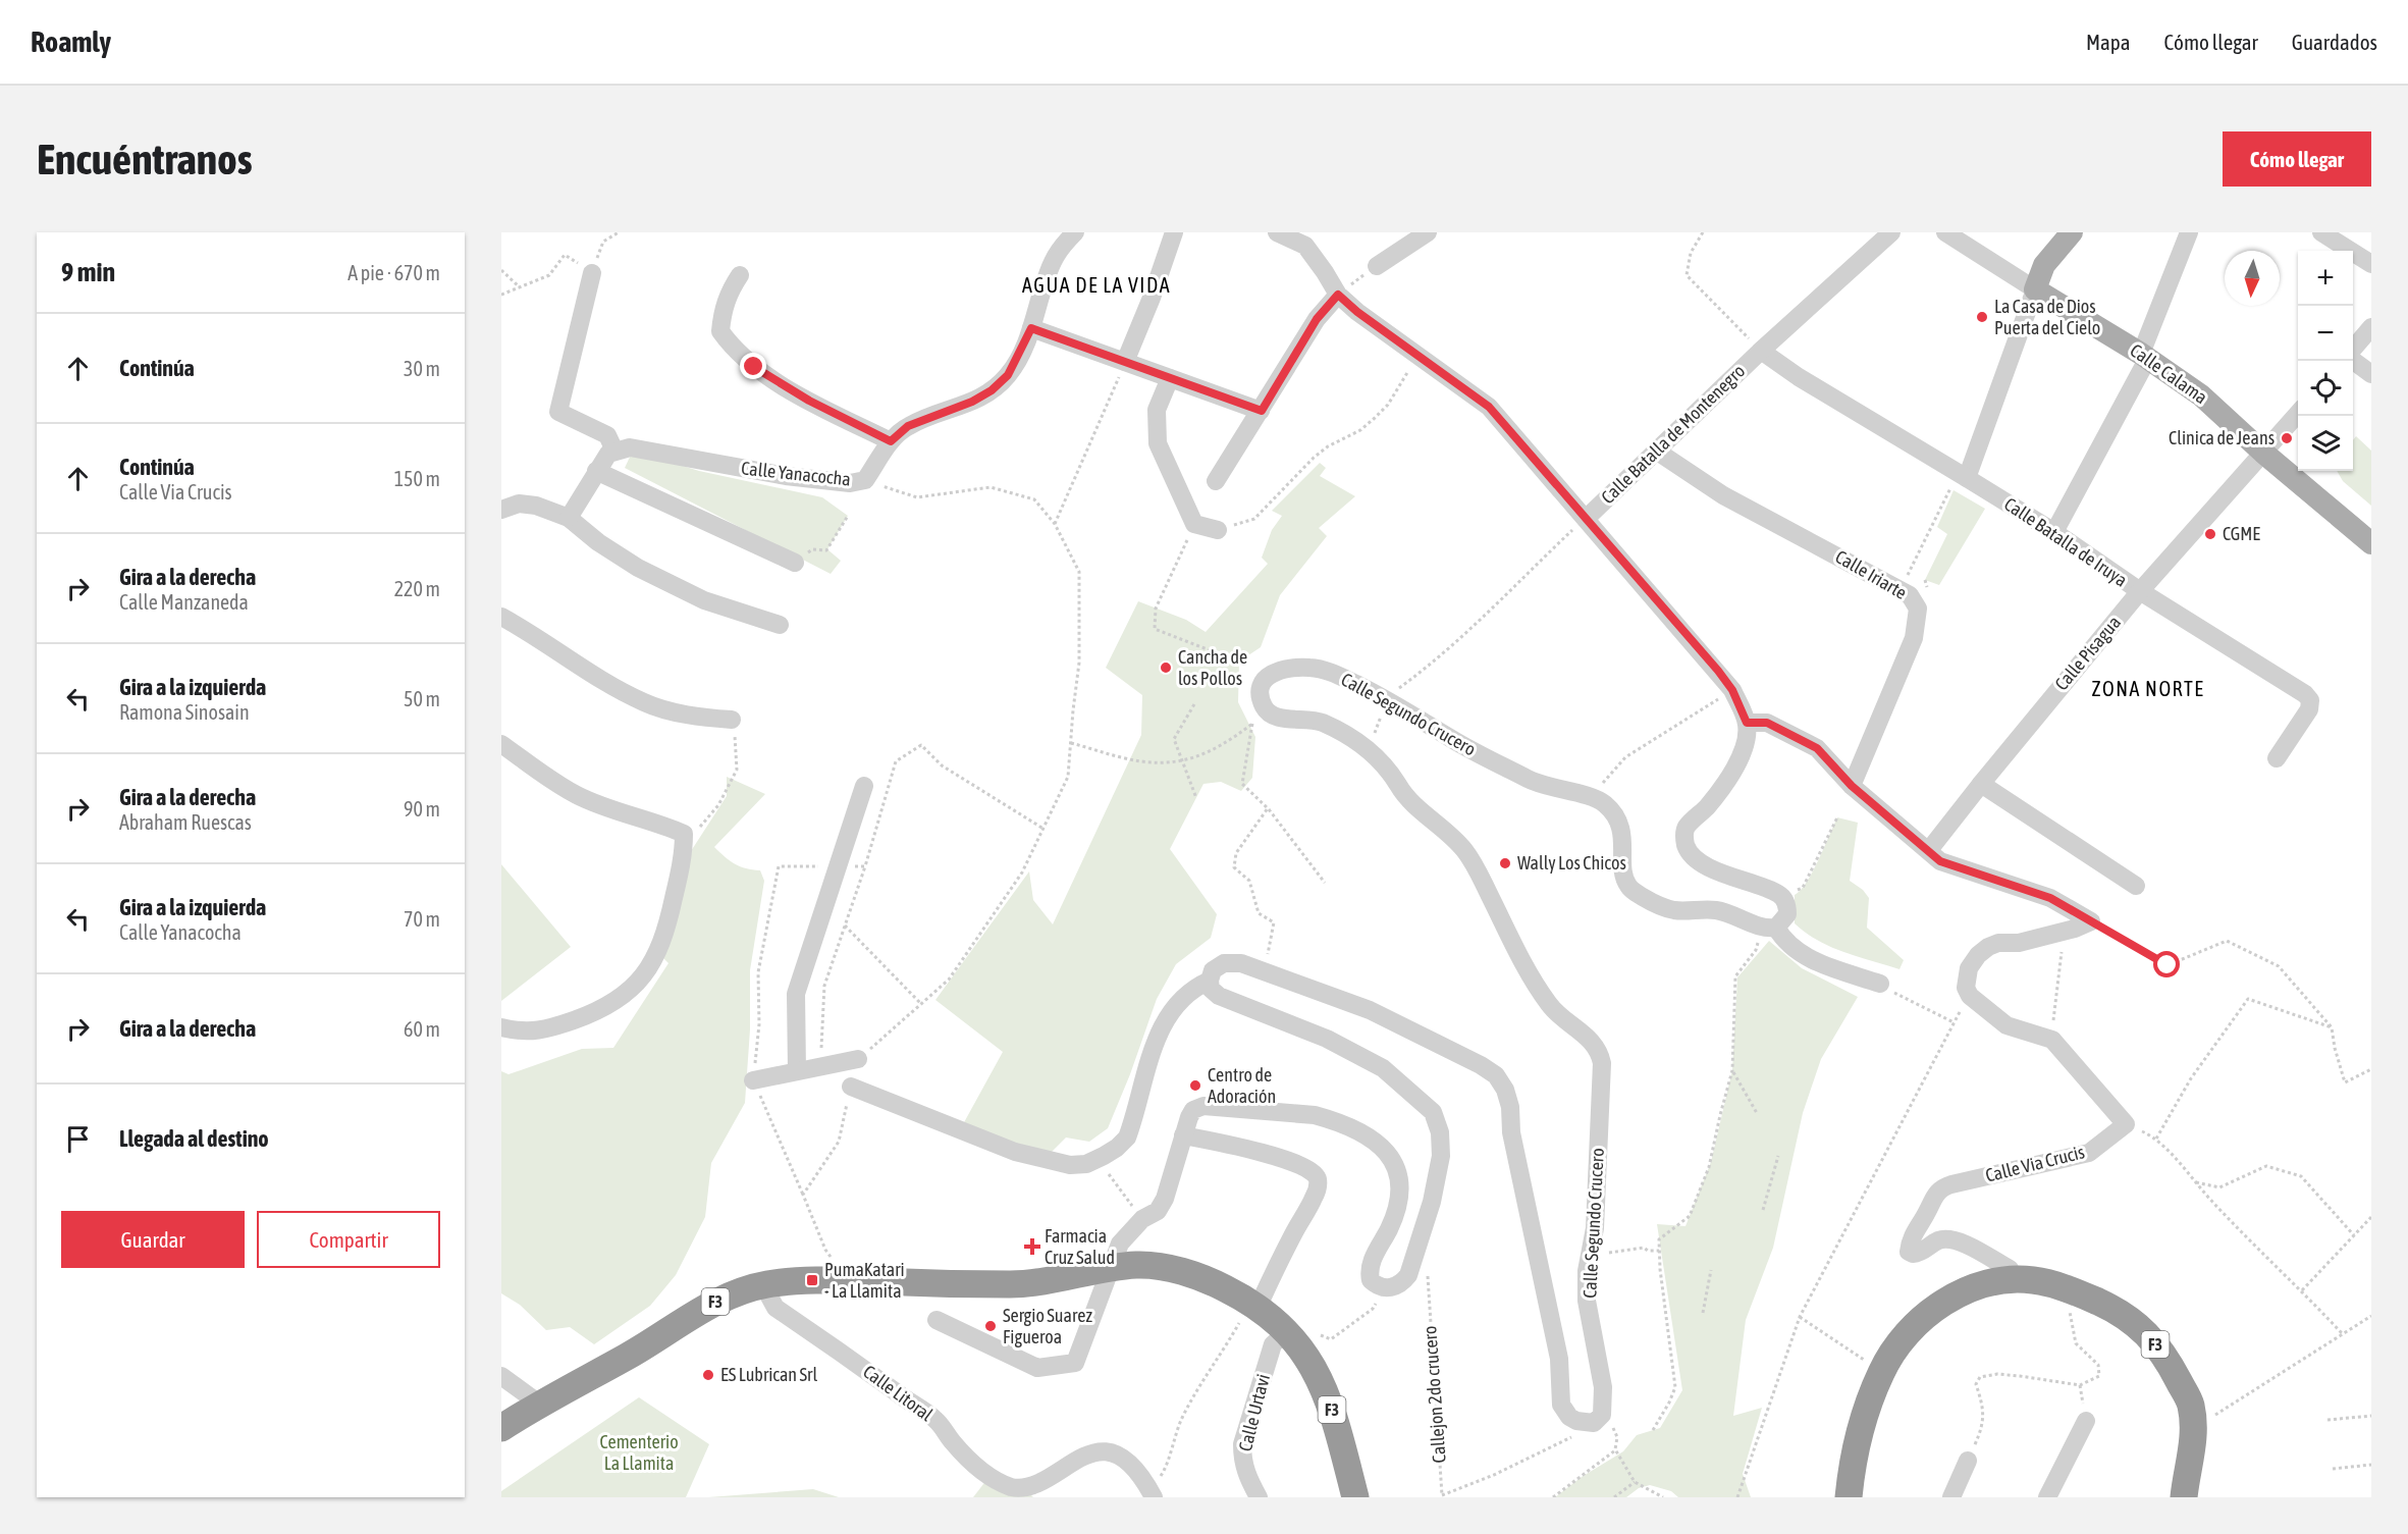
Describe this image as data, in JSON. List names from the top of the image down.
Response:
{
  "streets": {
    "highway": ["F3"],
    "main road": ["Calle Calama"],
    "street": [
      "Calle Batalla de Montenegro",
      "Calle Yanacocha",
      "Calle Batalla de Iruya",
      "Calle Iriarte",
      "Calle Pisagua",
      "Calle Segundo Crucero",
      "Calle Via Crucis",
      "Calle Litoral",
      "Calle Urtavi"
    ],
    "path": ["Callejon 2do crucero"]
  },
  "crossings": [
    ["Calle Calama", "Calle Pisagua"],
    ["Calle Batalla de Montenegro", "Calle Batalla de Iruya"],
    ["Calle Batalla de Montenegro", "Calle Iriarte"],
    ["Calle Batalla de Montenegro", "Calle Segundo Crucero"],
    ["Calle Batalla de Iruya", "Calle Pisagua"],
    ["Calle Via Crucis", "F3"],
    ["F3", "Calle Litoral"],
    ["F3", "Calle Urtavi"]
  ],
  "districts": ["AGUA DE LA VIDA", "ZONA NORTE"],
  "parks": ["Cementerio La Llamita"],
  "places": {
    "other": [
      "La Casa de Dios Puerta del Cielo",
      "Clinica de Jeans",
      "CGME",
      "Cancha de los Pollos",
      "Wally Los Chicos",
      "Centro de Adoración",
      "Sergio Suarez Figueroa",
      "ES Lubrican Srl"
    ],
    "health": ["Farmacia Cruz Salud"],
    "transit": ["PumaKatari - La Llamita"]
  },
  "north": "bottom",
  "page": {
    "header": "Roamly",
    "nav": ["Mapa", "Cómo llegar", "Guardados"],
    "buttons": [
      "Cómo llegar",
      ["Guardar", "Compartir"]
    ],
    "title": "Encuéntranos",
    "heading": ["9 min", "A pie · 670 m"],
    "map_buttons": ["+", "−"],
    "list": [
      ["Continúa", "30 m"],
      ["Continúa", "Calle Via Crucis", "150 m"],
      ["Gira a la derecha", "Calle Manzaneda", "220 m"],
      ["Gira a la izquierda", "Ramona Sinosain", "50 m"],
      ["Gira a la derecha", "Abraham Ruescas", "90 m"],
      ["Gira a la izquierda", "Calle Yanacocha", "70 m"],
      ["Gira a la derecha", "60 m"],
      "Llegada al destino"
    ]
  }
}
